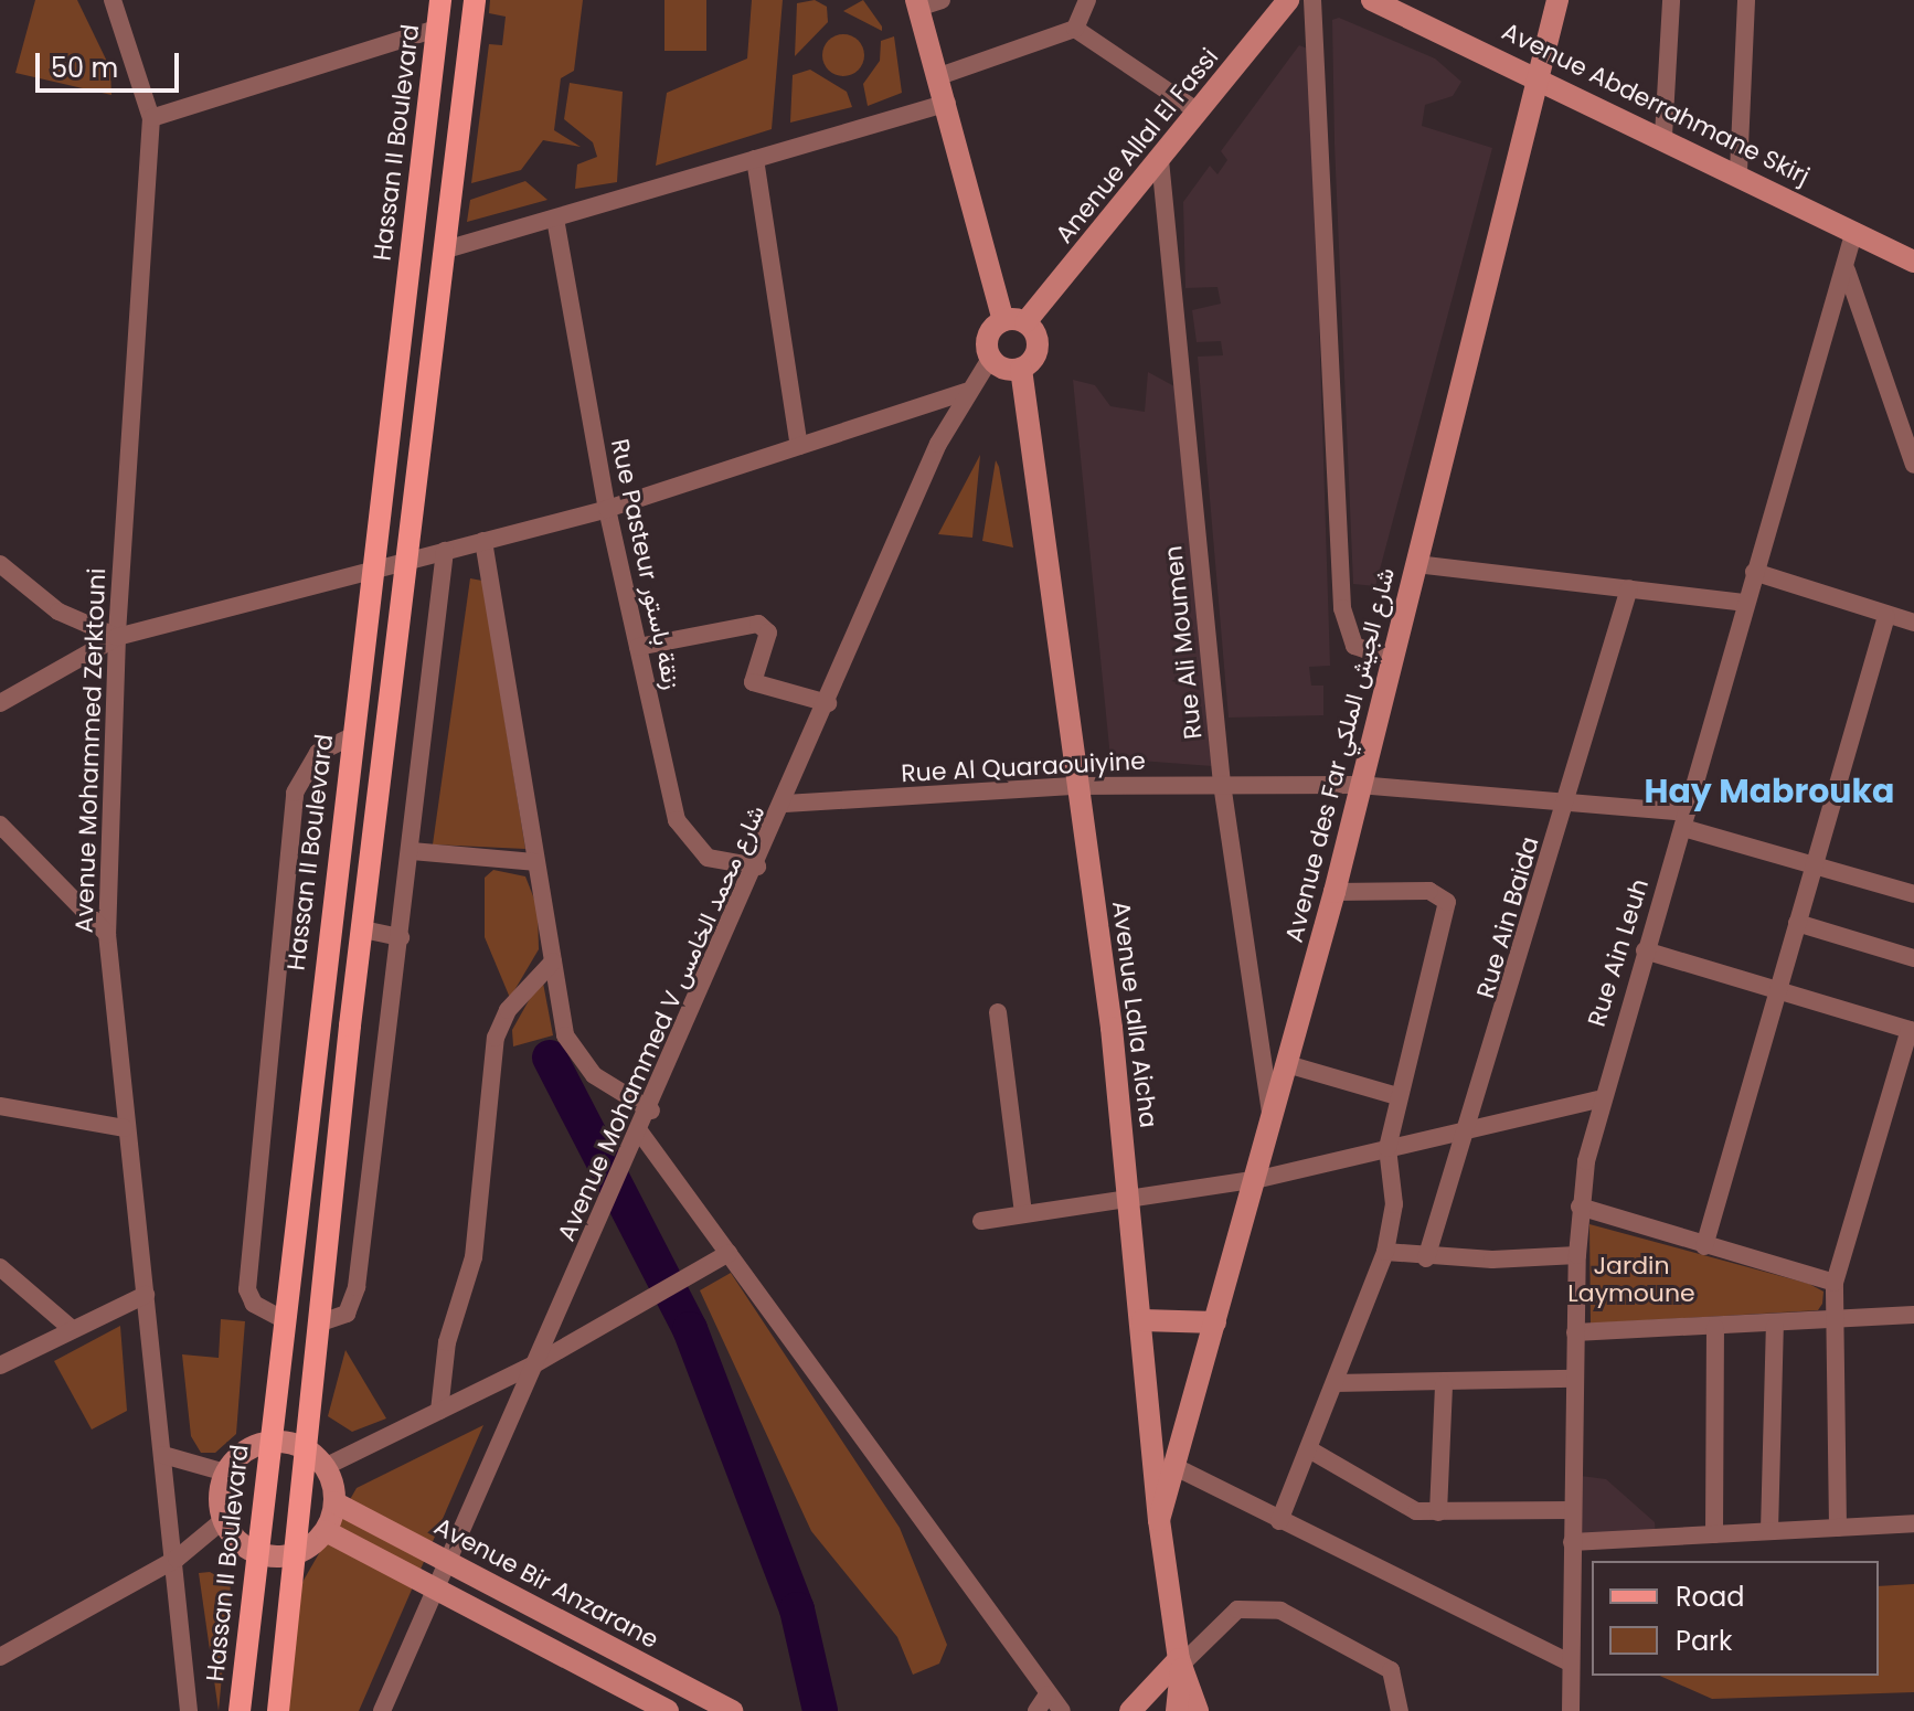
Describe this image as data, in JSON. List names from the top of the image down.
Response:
{
  "streets": {
    "main road": ["Hassan II Boulevard"],
    "street": [
      "Avenue Abderrahmane Skirj",
      "Anenue Allal El Fassi",
      "Rue Pasteur زنقة باستور",
      "Rue Ali Moumen",
      "Avenue Mohammed Zerktouni",
      "Avenue des Far شارع الجيش الملكي",
      "Rue Al Quaraouiyine",
      "Rue Ain Baida",
      "Rue Ain Leuh",
      "Avenue Lalla Aicha",
      "Avenue Mohammed V شارع محمد الخامس",
      "Avenue Bir Anzarane"
    ]
  },
  "crossings": [
    ["Avenue Abderrahmane Skirj", "Avenue des Far شارع الجيش الملكي"],
    ["Avenue Abderrahmane Skirj", "Rue Ain Leuh"],
    ["Anenue Allal El Fassi", "Rue Ali Moumen"],
    ["Rue Pasteur زنقة باستور", "Avenue Mohammed V شارع محمد الخامس"],
    ["Rue Ali Moumen", "Avenue des Far شارع الجيش الملكي"],
    ["Rue Ali Moumen", "Rue Al Quaraouiyine"],
    ["Avenue des Far شارع الجيش الملكي", "Rue Al Quaraouiyine"],
    ["Avenue des Far شارع الجيش الملكي", "Avenue Lalla Aicha"],
    ["Rue Al Quaraouiyine", "Rue Ain Baida"],
    ["Rue Al Quaraouiyine", "Rue Ain Leuh"],
    ["Rue Al Quaraouiyine", "Avenue Lalla Aicha"],
    ["Rue Al Quaraouiyine", "Avenue Mohammed V شارع محمد الخامس"],
    ["Avenue Mohammed V شارع محمد الخامس", "Avenue Bir Anzarane"]
  ],
  "districts": ["Hay Mabrouka"],
  "parks": ["Jardin Laymoune"],
  "legend": ["Road", "Park"],
  "scale_bar": "50 m"
}
